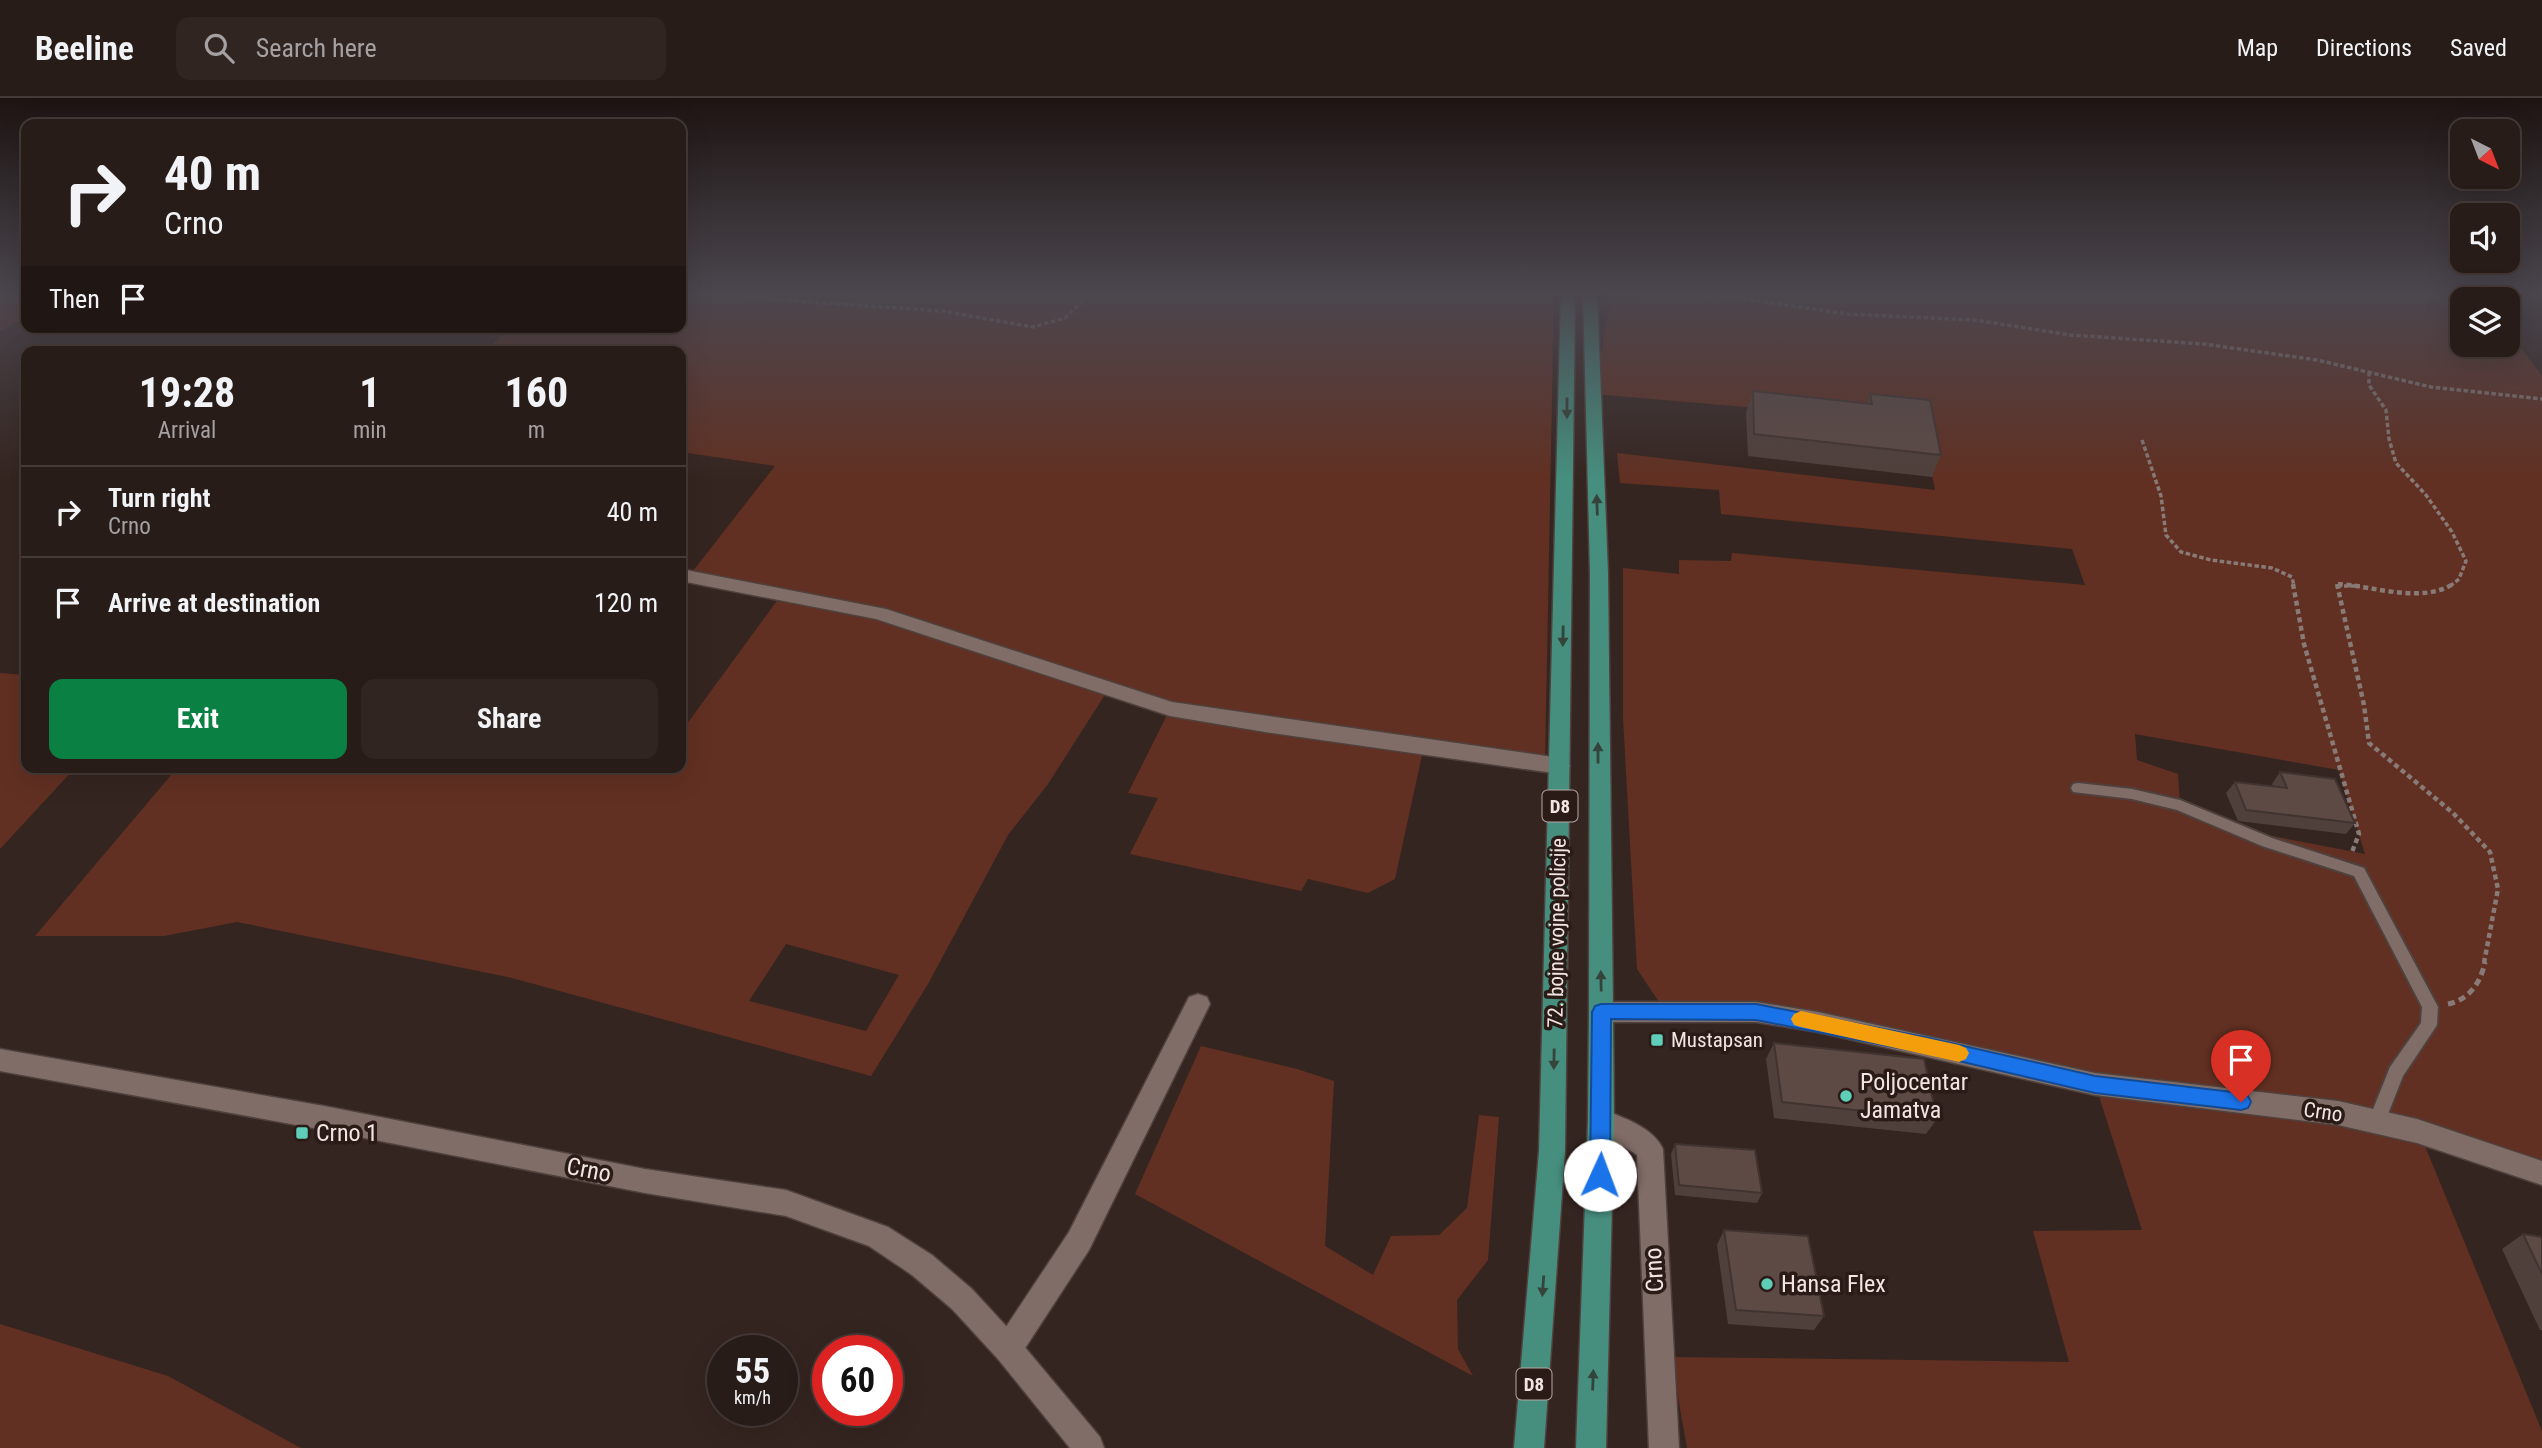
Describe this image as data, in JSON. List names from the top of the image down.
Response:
{
  "streets": {
    "main road": ["D8", "72. bojne vojne policije"],
    "street": ["Crno"]
  },
  "crossings": [
    ["72. bojne vojne policije", "Crno"]
  ],
  "places": {
    "transit": ["Mustapsan", "Crno 1"],
    "other": ["Poljocentar Jamatva", "Hansa Flex"]
  },
  "north": "bottom right",
  "page": {
    "header": "Beeline",
    "search": "Search here",
    "nav": ["Map", "Directions", "Saved"],
    "turn": ["40 m", "Crno"],
    "then": "Then",
    "eta": [
      "19:28",
      "Arrival",
      "1",
      "min",
      "160",
      "m"
    ],
    "list": [
      {
        "name": "Turn right",
        "note": "Crno",
        "value": "40 m"
      },
      {
        "name": "Arrive at destination",
        "value": "120 m"
      }
    ],
    "buttons": ["Exit", "Share"],
    "speed": "55 km/h",
    "limit": "60"
  }
}
